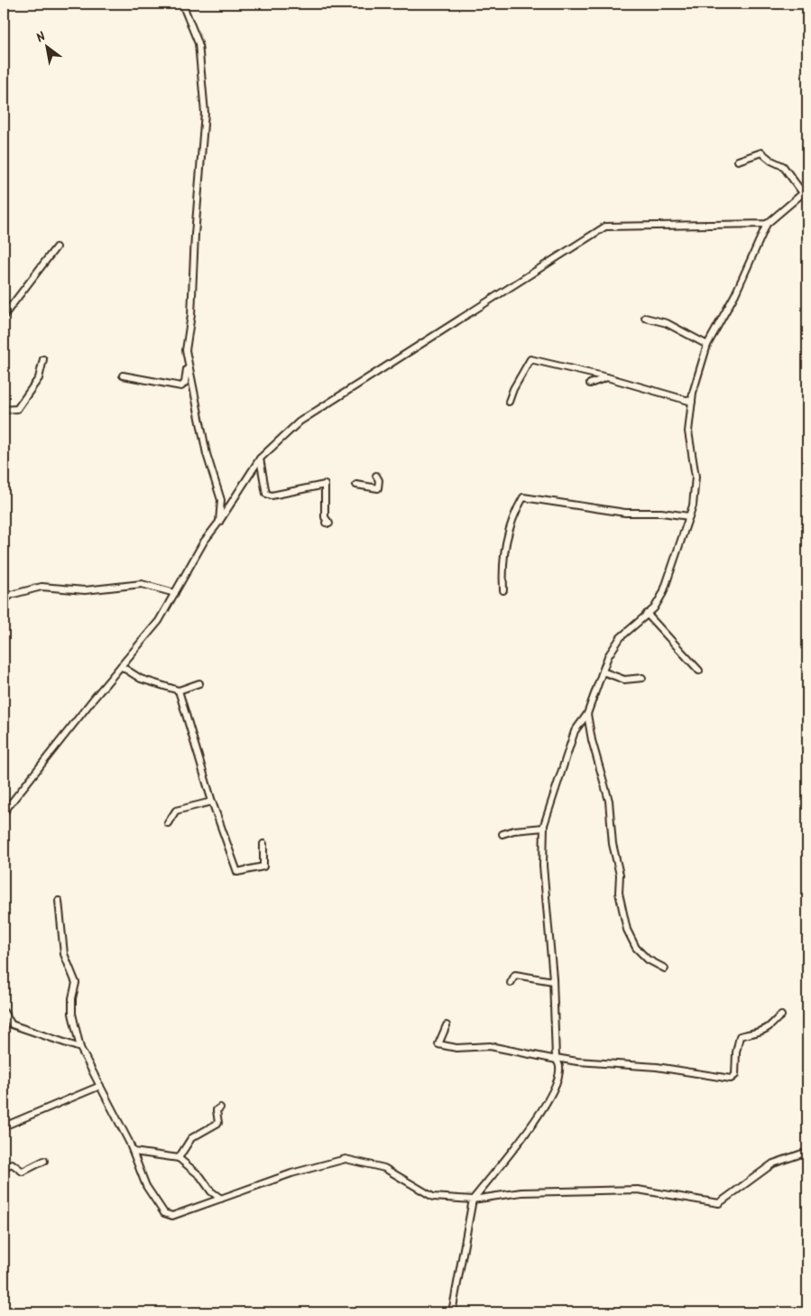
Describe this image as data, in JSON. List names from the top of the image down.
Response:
{
  "north": "top left"
}
